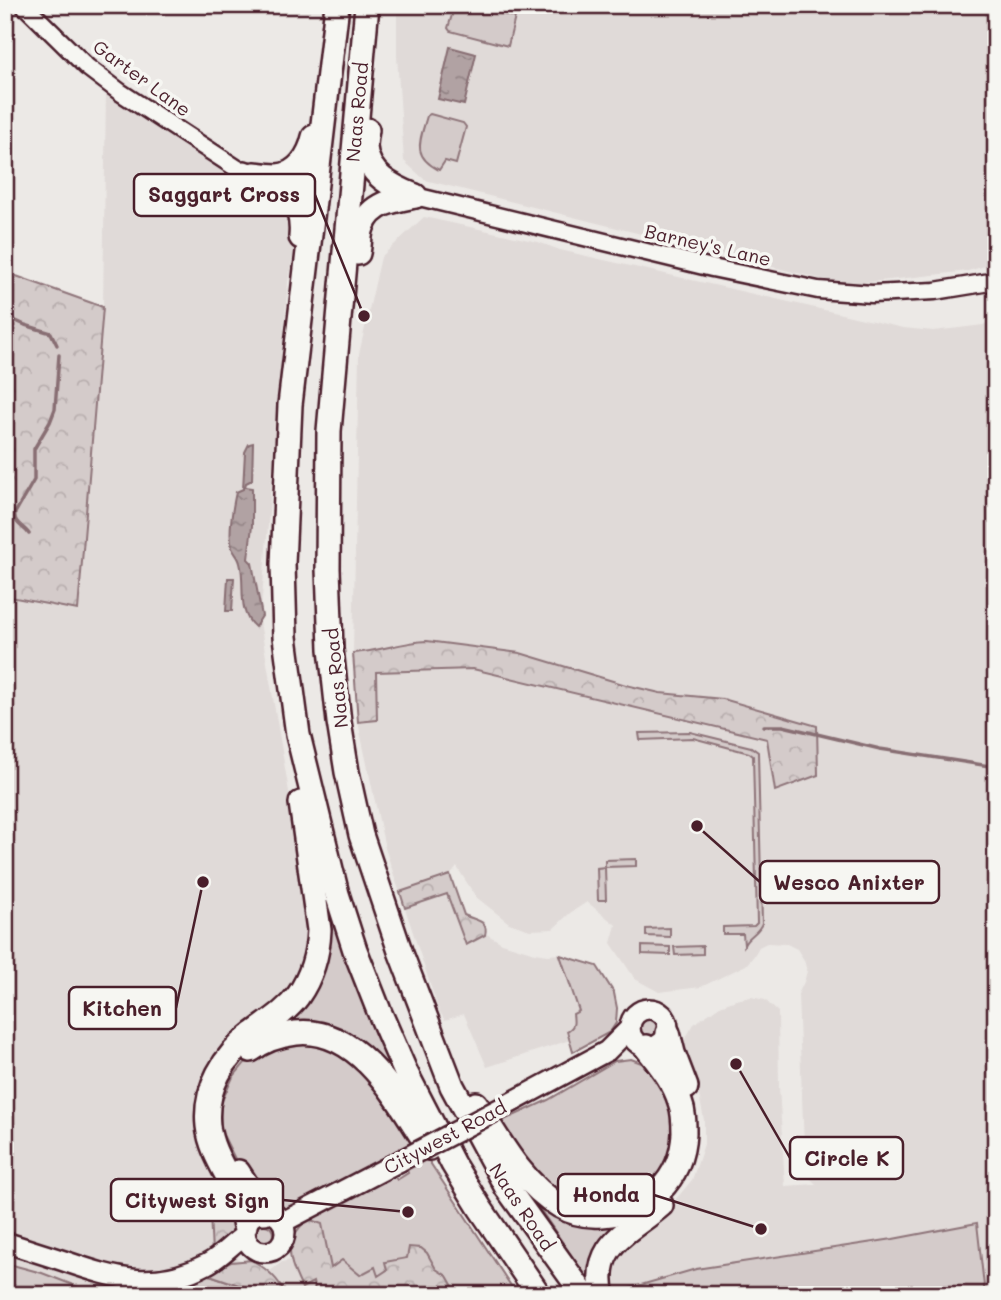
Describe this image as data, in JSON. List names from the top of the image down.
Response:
{
  "streets": {
    "highway": ["Naas Road"],
    "main road": ["Citywest Road"],
    "street": ["Garter Lane", "Barney's Lane"]
  },
  "places": [
    "Saggart Cross",
    "Wesco Anixter",
    "Kitchen",
    "Circle K",
    "Citywest Sign",
    "Honda"
  ]
}
